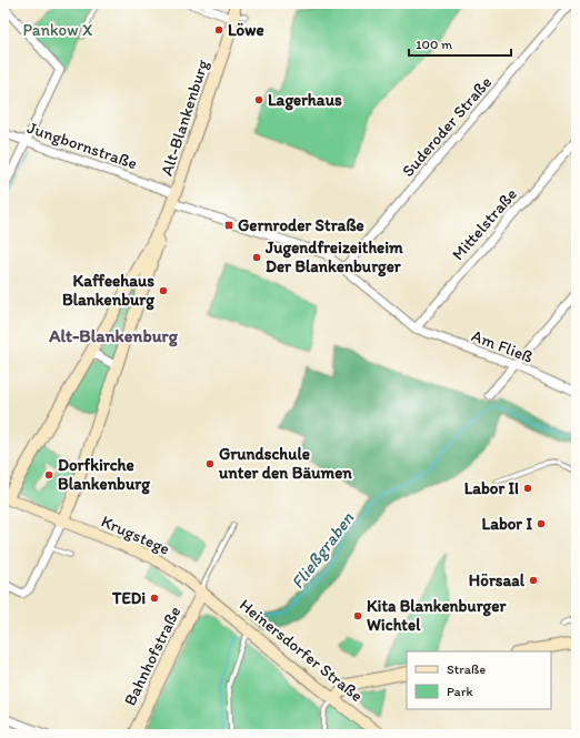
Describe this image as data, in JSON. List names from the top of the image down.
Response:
{
  "streets": {
    "main road": [
      "Alt-Blankenburg",
      "Krugstege",
      "Heinersdorfer Straße",
      "Bahnhofstraße"
    ],
    "street": [
      "Suderoder Straße",
      "Jungbornstraße",
      "Mittelstraße",
      "Am Fließ"
    ]
  },
  "crossings": [
    ["Alt-Blankenburg", "Jungbornstraße"],
    ["Alt-Blankenburg", "Krugstege"],
    ["Mittelstraße", "Am Fließ"],
    ["Krugstege", "Heinersdorfer Straße"],
    ["Krugstege", "Bahnhofstraße"],
    ["Heinersdorfer Straße", "Bahnhofstraße"]
  ],
  "districts": ["Alt-Blankenburg"],
  "water": ["Fließgraben"],
  "parks": ["Pankow X"],
  "places": {
    "other": [
      "Löwe",
      "Lagerhaus",
      "Jugendfreizeitheim Der Blankenburger",
      "Kaffeehaus Blankenburg",
      "Grundschule unter den Bäumen",
      "Dorfkirche Blankenburg",
      "Labor II",
      "Labor I",
      "Hörsaal",
      "TEDi",
      "Kita Blankenburger Wichtel"
    ],
    "transit": ["Gernroder Straße"]
  },
  "legend": ["Straße", "Park"],
  "scale_bar": "100 m"
}
